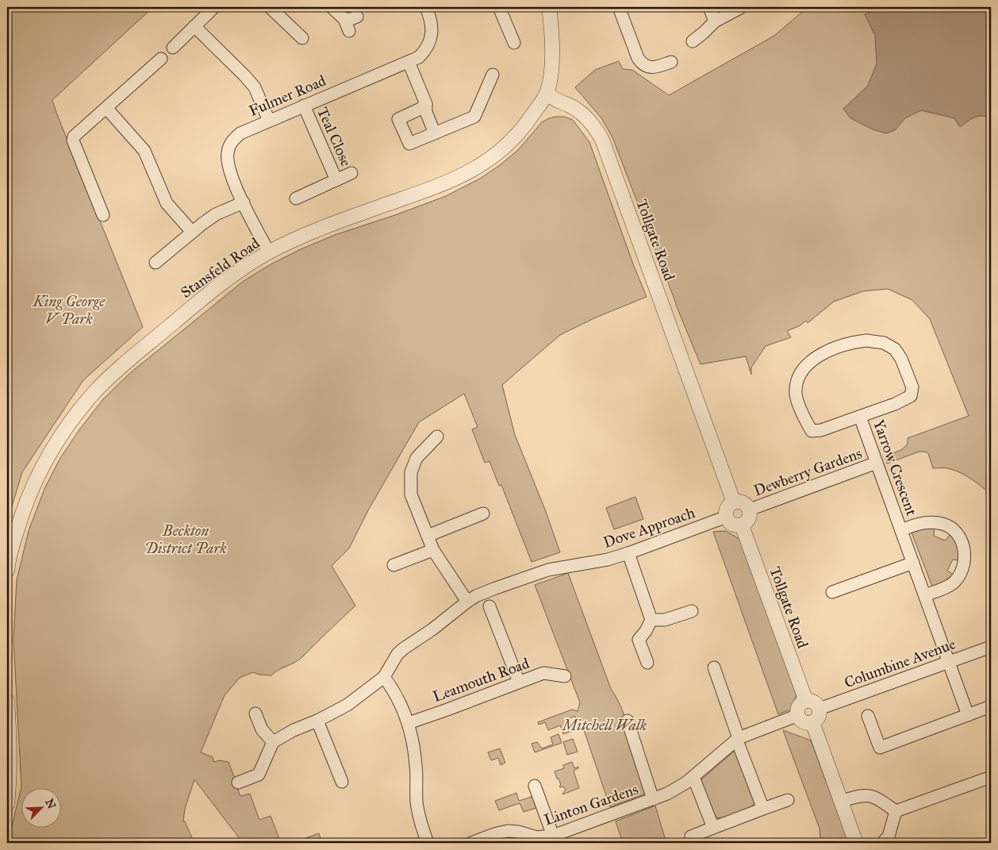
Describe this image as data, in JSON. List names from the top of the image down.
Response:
{
  "streets": {
    "street": [
      "Fulmer Road",
      "Teal Close",
      "Tollgate Road",
      "Stansfeld Road",
      "Yarrow Crescent",
      "Dewberry Gardens",
      "Dove Approach",
      "Columbine Avenue",
      "Leamouth Road",
      "Linton Gardens"
    ]
  },
  "crossings": [
    ["Fulmer Road", "Teal Close"],
    ["Fulmer Road", "Stansfeld Road"],
    ["Tollgate Road", "Stansfeld Road"],
    ["Tollgate Road", "Dewberry Gardens"],
    ["Tollgate Road", "Dove Approach"],
    ["Tollgate Road", "Columbine Avenue"],
    ["Tollgate Road", "Linton Gardens"],
    ["Yarrow Crescent", "Dewberry Gardens"],
    ["Yarrow Crescent", "Columbine Avenue"],
    ["Dewberry Gardens", "Dove Approach"],
    ["Columbine Avenue", "Linton Gardens"]
  ],
  "parks": ["King George V Park", "Beckton District Park", "Mitchell Walk"],
  "north": "top right"
}
